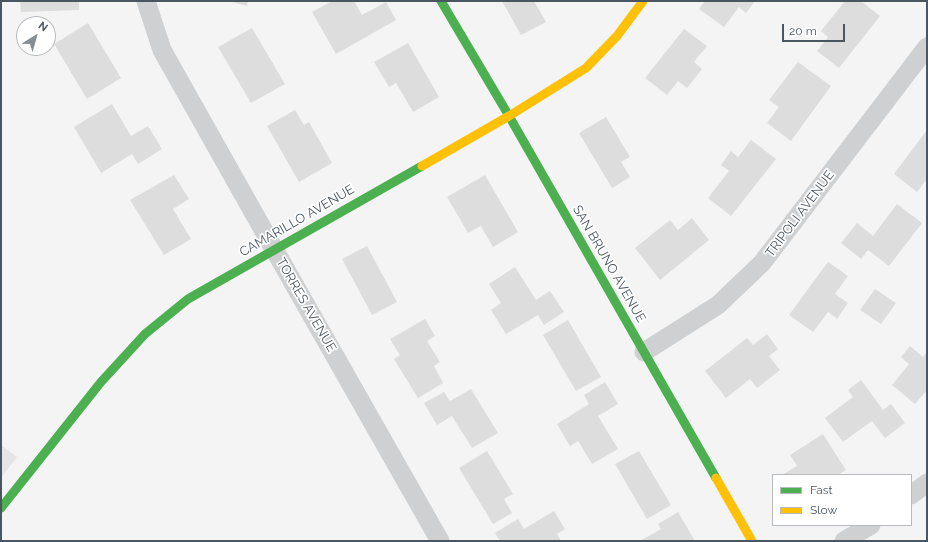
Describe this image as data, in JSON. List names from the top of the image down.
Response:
{
  "streets": {
    "street": [
      "TRIPOLI AVENUE",
      "CAMARILLO AVENUE",
      "SAN BRUNO AVENUE",
      "TORRES AVENUE"
    ]
  },
  "crossings": [
    ["TRIPOLI AVENUE", "SAN BRUNO AVENUE"],
    ["CAMARILLO AVENUE", "SAN BRUNO AVENUE"],
    ["CAMARILLO AVENUE", "TORRES AVENUE"]
  ],
  "legend": ["Fast", "Slow"],
  "scale_bar": "20 m",
  "north": "top right"
}
